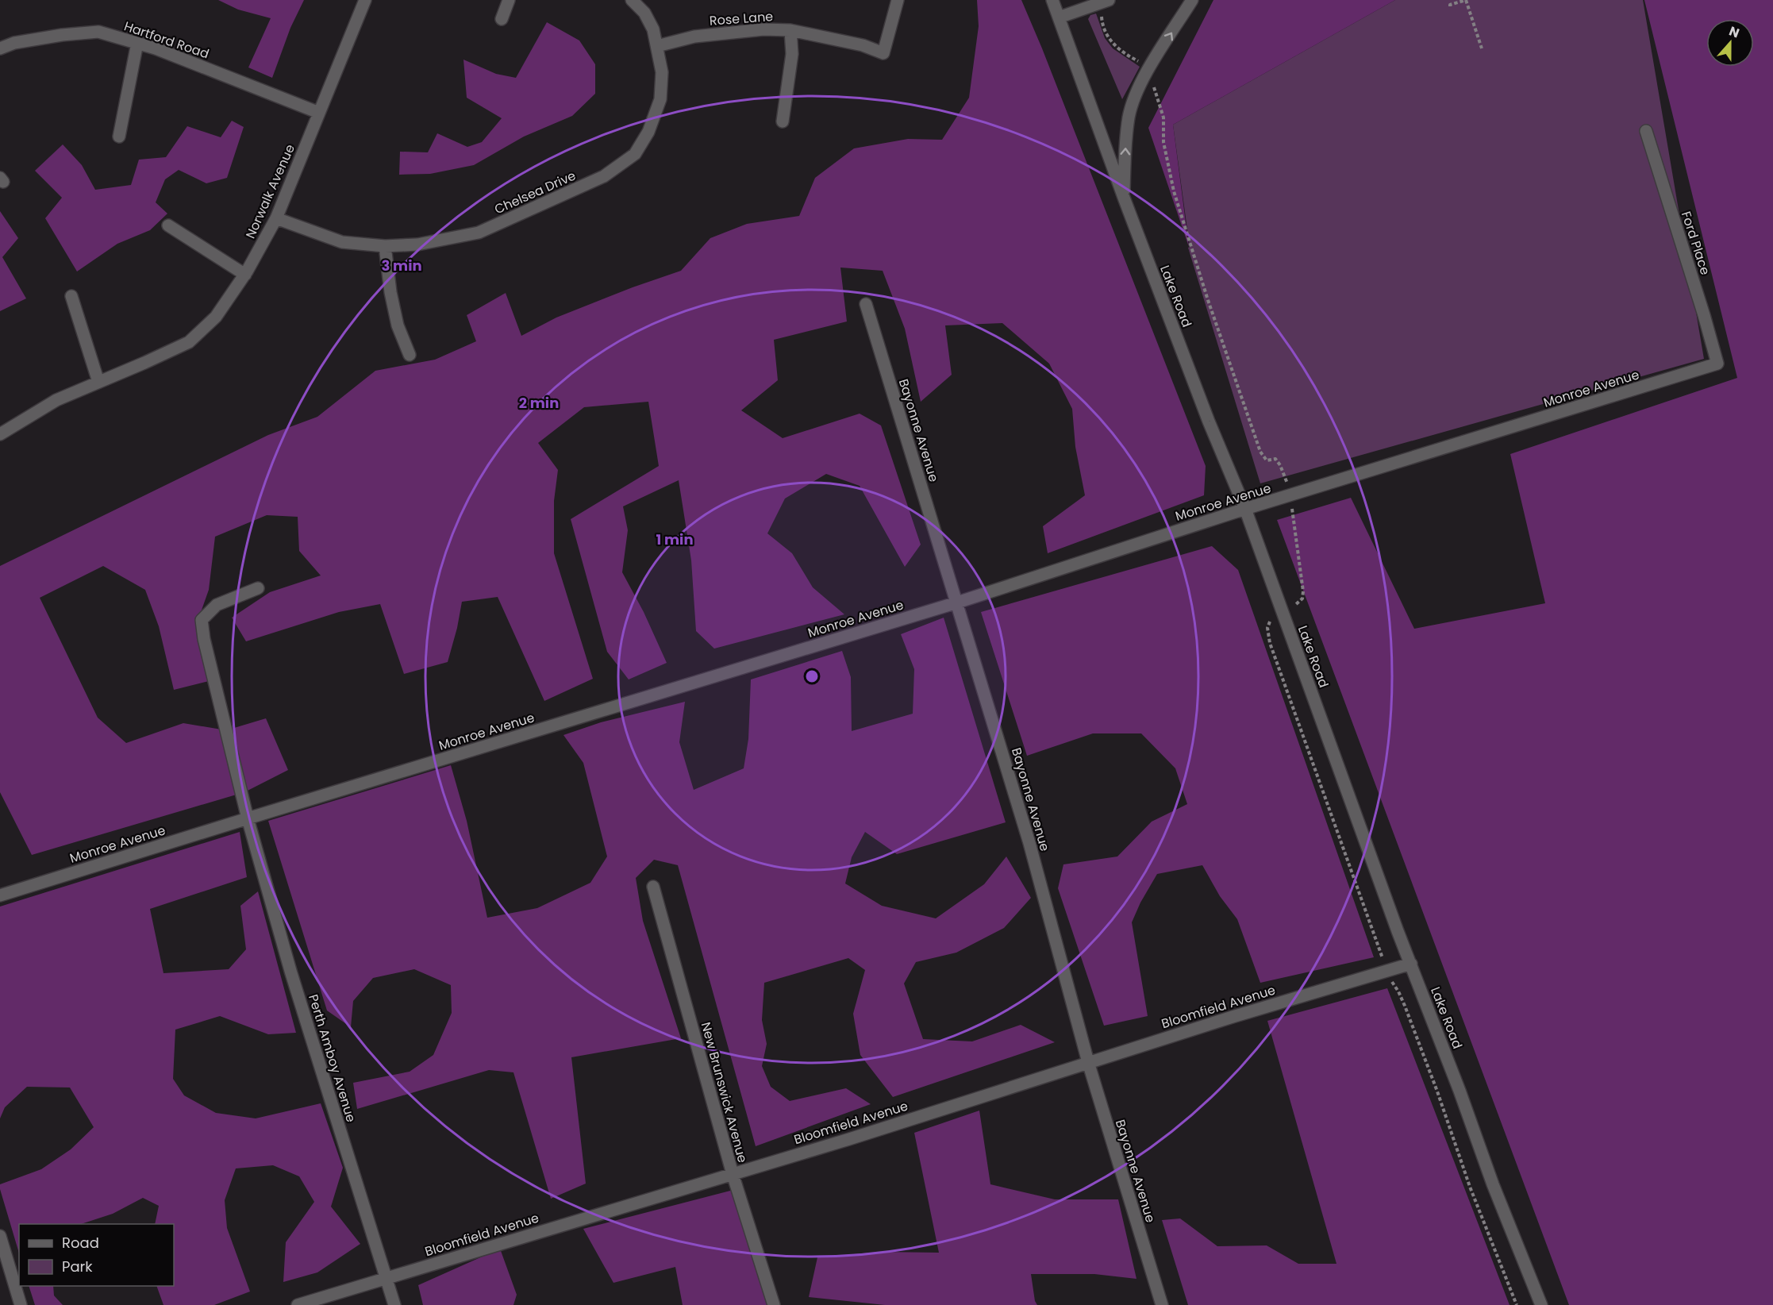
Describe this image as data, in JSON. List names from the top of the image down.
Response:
{
  "streets": {
    "street": [
      "Rose Lane",
      "Hartford Road",
      "Norwalk Avenue",
      "Chelsea Drive",
      "Ford Place",
      "Lake Road",
      "Monroe Avenue",
      "Bayonne Avenue",
      "Bloomfield Avenue",
      "Perth Amboy Avenue",
      "New Brunswick Avenue"
    ]
  },
  "crossings": [
    ["Rose Lane", "Chelsea Drive"],
    ["Hartford Road", "Norwalk Avenue"],
    ["Norwalk Avenue", "Chelsea Drive"],
    ["Ford Place", "Monroe Avenue"],
    ["Lake Road", "Monroe Avenue"],
    ["Lake Road", "Bloomfield Avenue"],
    ["Monroe Avenue", "Bayonne Avenue"],
    ["Monroe Avenue", "Perth Amboy Avenue"],
    ["Bayonne Avenue", "Bloomfield Avenue"],
    ["Bloomfield Avenue", "Perth Amboy Avenue"],
    ["Bloomfield Avenue", "New Brunswick Avenue"]
  ],
  "legend": ["Road", "Park"],
  "north": "top",
  "rings": ["3 min", "2 min", "1 min"]
}
